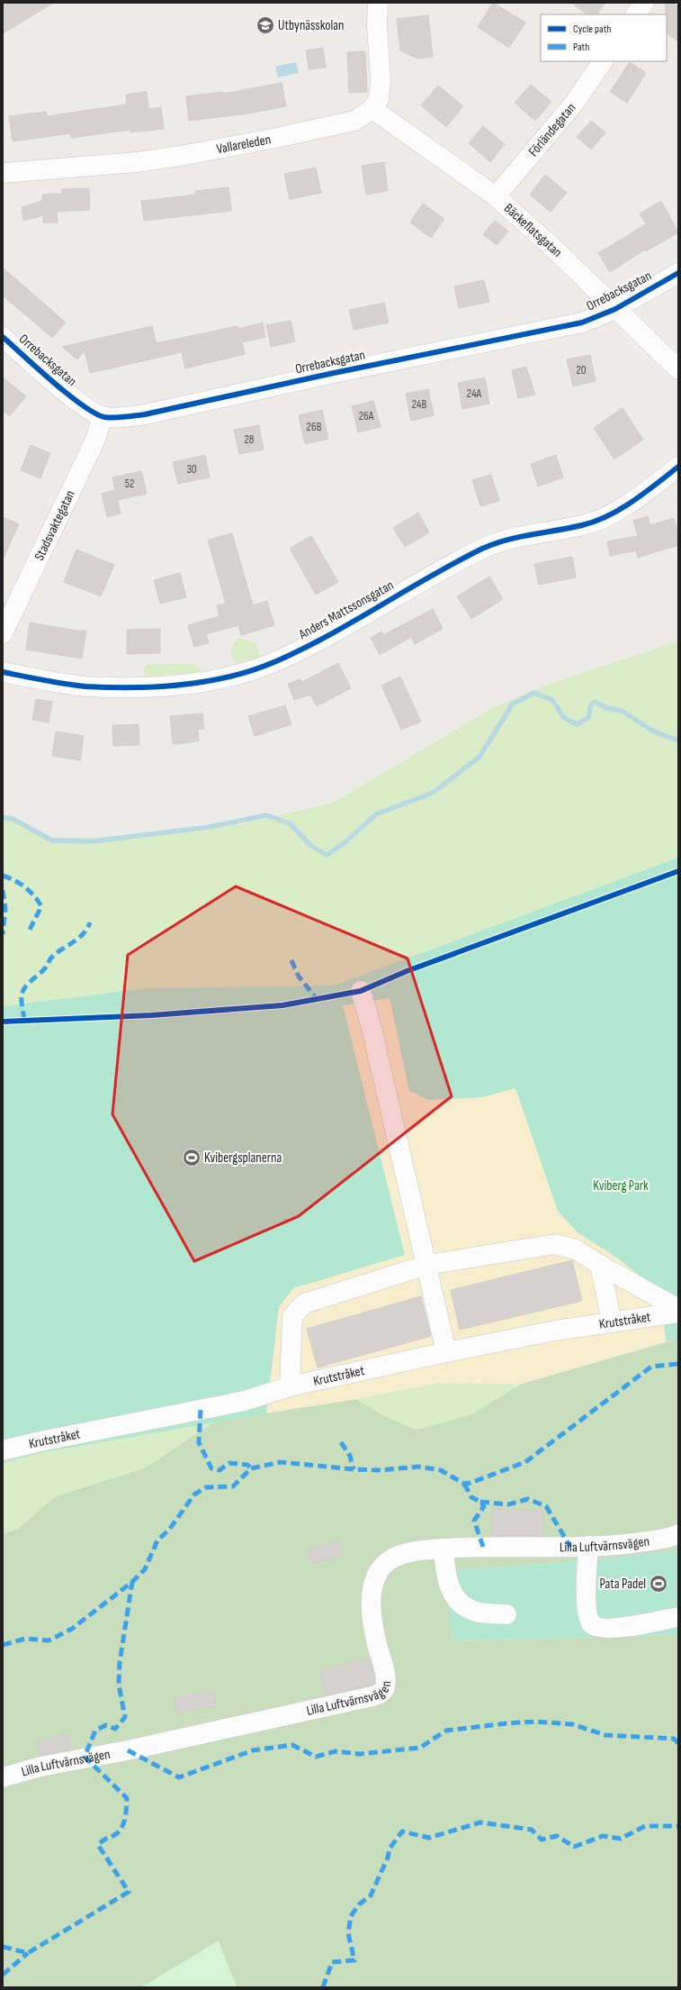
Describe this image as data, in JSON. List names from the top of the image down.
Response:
{
  "streets": {
    "street": [
      "Förländegatan",
      "Vallareleden",
      "Bäckeflatsgatan",
      "Orrebacksgatan",
      "Stadsvaktegatan",
      "Anders Mattssonsgatan",
      "Krutstråket",
      "Lilla Luftvärnsvägen"
    ]
  },
  "crossings": [
    ["Förländegatan", "Bäckeflatsgatan"],
    ["Vallareleden", "Bäckeflatsgatan"],
    ["Bäckeflatsgatan", "Orrebacksgatan"],
    ["Orrebacksgatan", "Stadsvaktegatan"]
  ],
  "parks": ["Kviberg Park"],
  "places": {
    "school or university": ["Utbynässkolan"],
    "sports": ["Kvibergsplanerna", "Pata Padel"]
  },
  "house_numbers": [
    "20",
    "24A",
    "24B",
    "26A",
    "26B",
    "28",
    "30",
    "52"
  ],
  "legend": ["Cycle path", "Path"]
}
